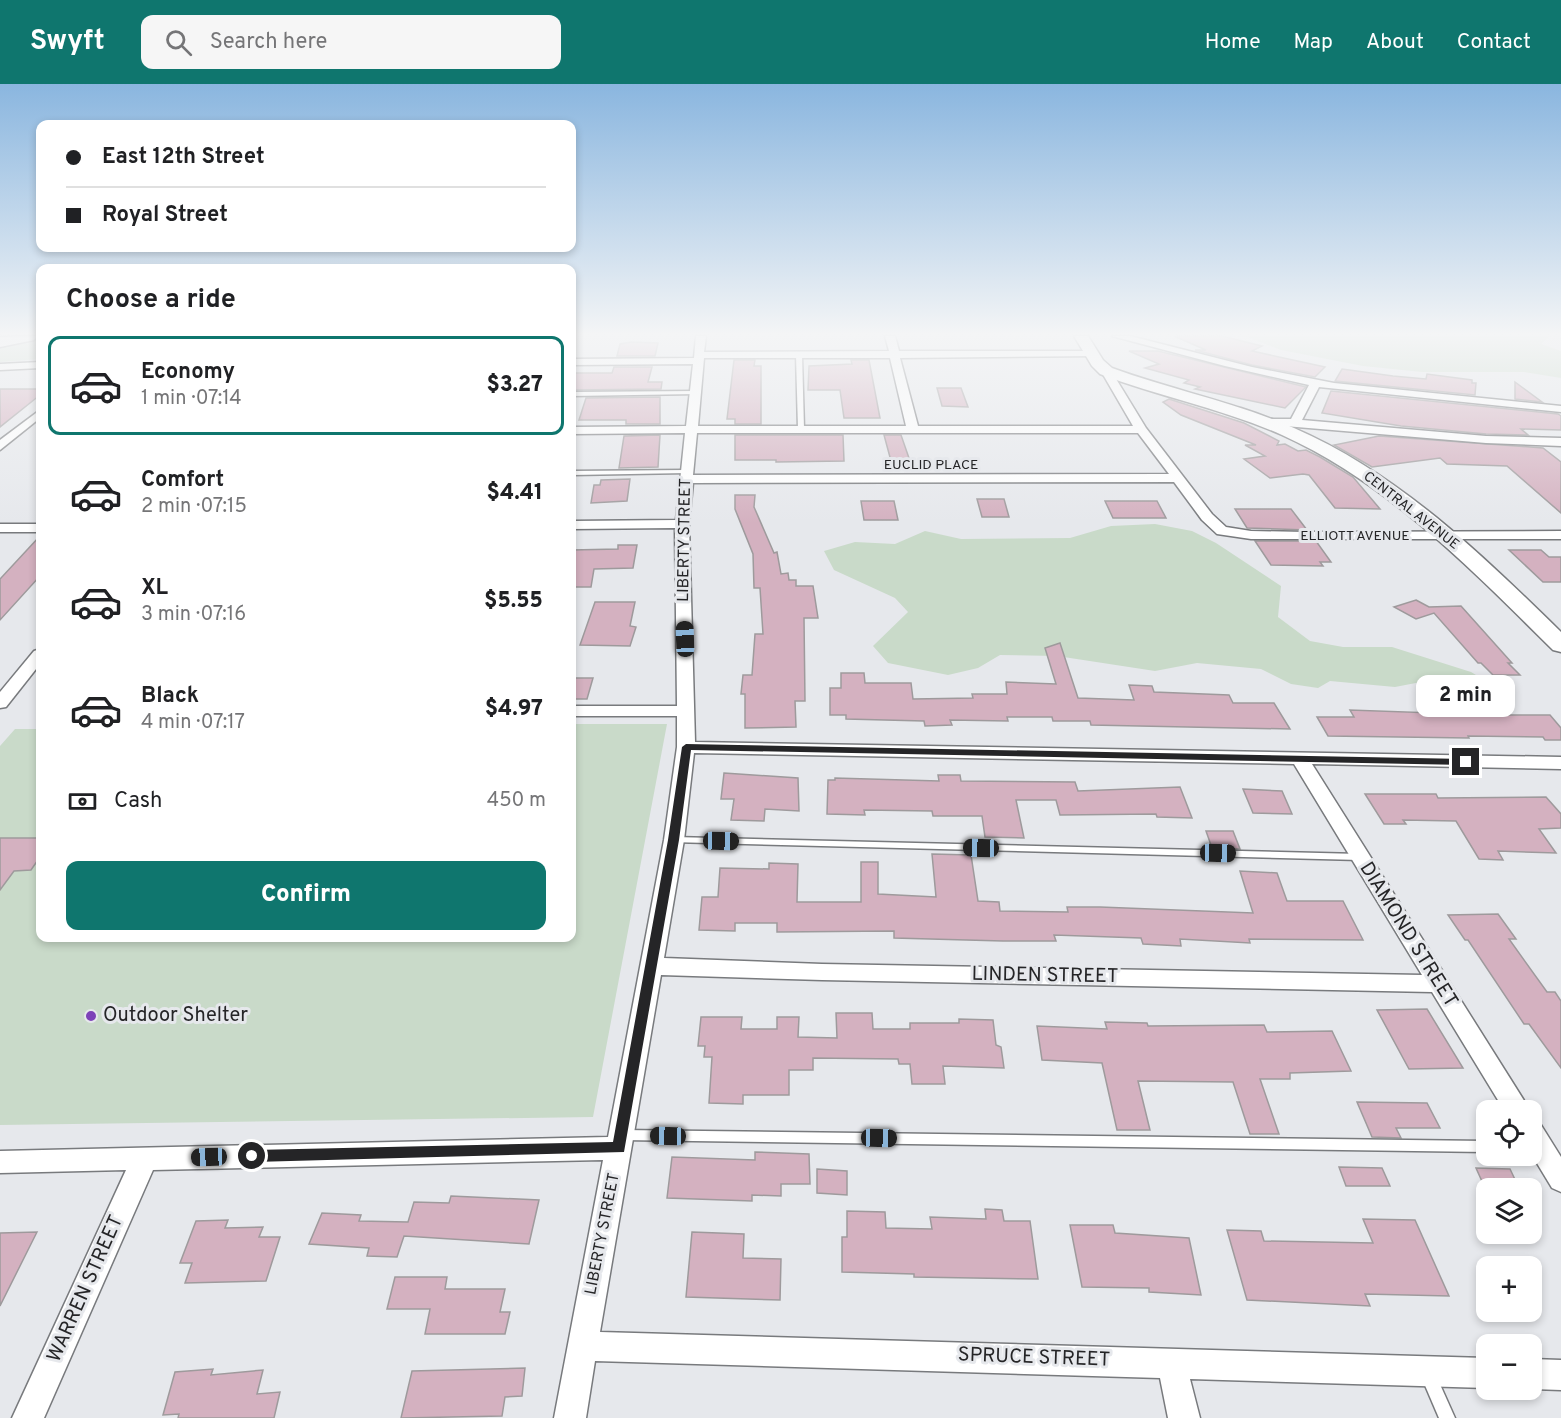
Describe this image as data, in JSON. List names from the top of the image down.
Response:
{
  "streets": {
    "street": [
      "EUCLID PLACE",
      "CENTRAL AVENUE",
      "ELLIOTT AVENUE",
      "LIBERTY STREET",
      "DIAMOND STREET",
      "LINDEN STREET",
      "WARREN STREET",
      "SPRUCE STREET"
    ]
  },
  "crossings": [
    ["EUCLID PLACE", "ELLIOTT AVENUE"],
    ["EUCLID PLACE", "LIBERTY STREET"],
    ["CENTRAL AVENUE", "ELLIOTT AVENUE"],
    ["LIBERTY STREET", "LINDEN STREET"],
    ["LIBERTY STREET", "SPRUCE STREET"],
    ["DIAMOND STREET", "LINDEN STREET"]
  ],
  "places": ["Outdoor Shelter"],
  "page": {
    "header": "Swyft",
    "search": "Search here",
    "nav": [
      "Home",
      "Map",
      "About",
      "Contact"
    ],
    "banner": ["East 12th Street", "Royal Street"],
    "heading": "Choose a ride",
    "list": [
      {
        "name": "Economy",
        "note": "1 min · 07:14",
        "value": "$3.27"
      },
      {
        "name": "Comfort",
        "note": "2 min · 07:15",
        "value": "$4.41"
      },
      {
        "name": "XL",
        "note": "3 min · 07:16",
        "value": "$5.55"
      },
      {
        "name": "Black",
        "note": "4 min · 07:17",
        "value": "$4.97"
      }
    ],
    "bubble": "2 min",
    "pay": ["Cash", "450 m"],
    "buttons": "Confirm",
    "map_buttons": ["+", "−"]
  }
}
